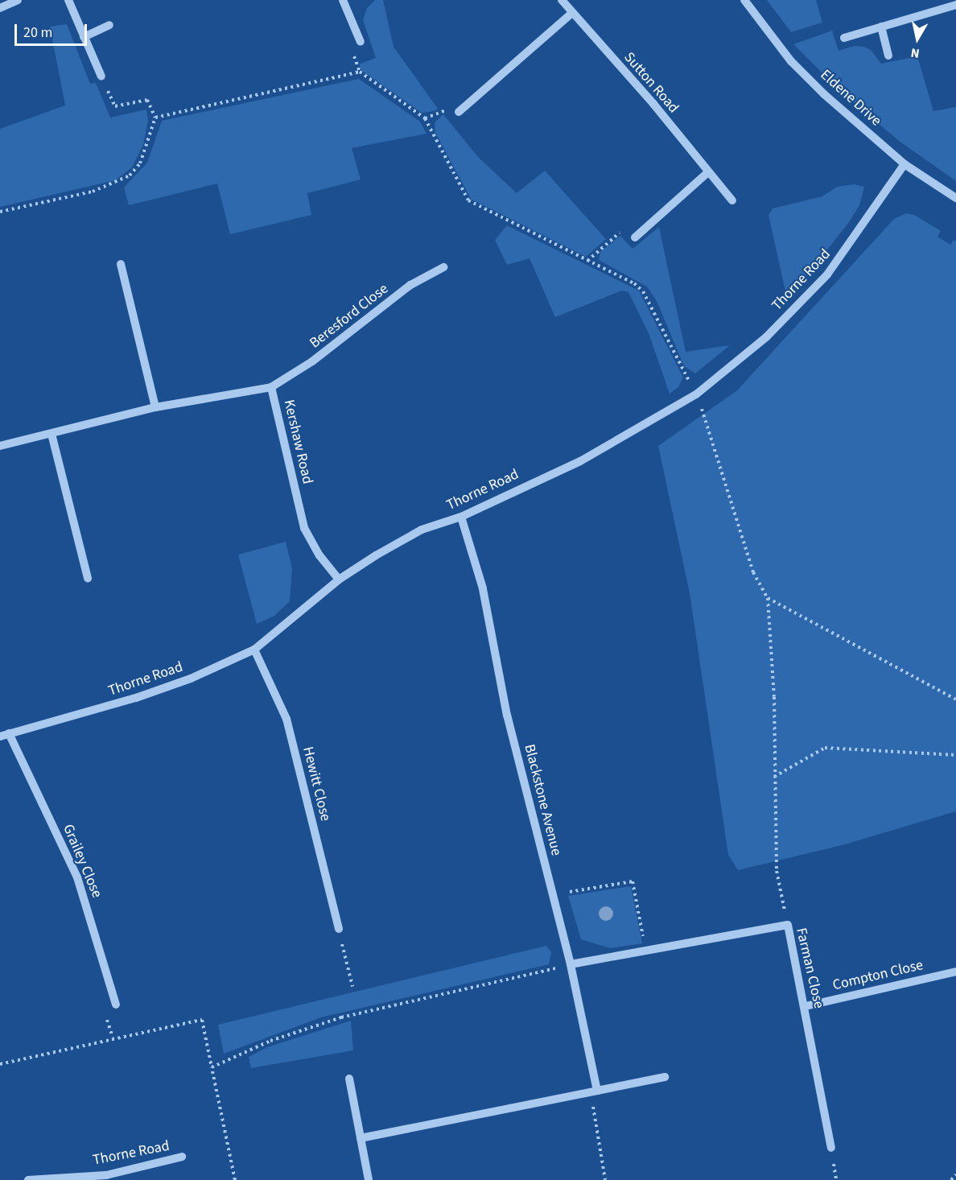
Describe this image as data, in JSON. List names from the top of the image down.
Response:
{
  "streets": {
    "street": [
      "Sutton Road",
      "Eldene Drive",
      "Thorne Road",
      "Beresford Close",
      "Kershaw Road",
      "Hewitt Close",
      "Blackstone Avenue",
      "Grailey Close",
      "Farman Close",
      "Compton Close"
    ]
  },
  "crossings": [
    ["Eldene Drive", "Thorne Road"],
    ["Thorne Road", "Kershaw Road"],
    ["Thorne Road", "Hewitt Close"],
    ["Thorne Road", "Blackstone Avenue"],
    ["Thorne Road", "Grailey Close"],
    ["Beresford Close", "Kershaw Road"],
    ["Blackstone Avenue", "Farman Close"],
    ["Farman Close", "Compton Close"]
  ],
  "scale_bar": "20 m",
  "north": "bottom"
}
